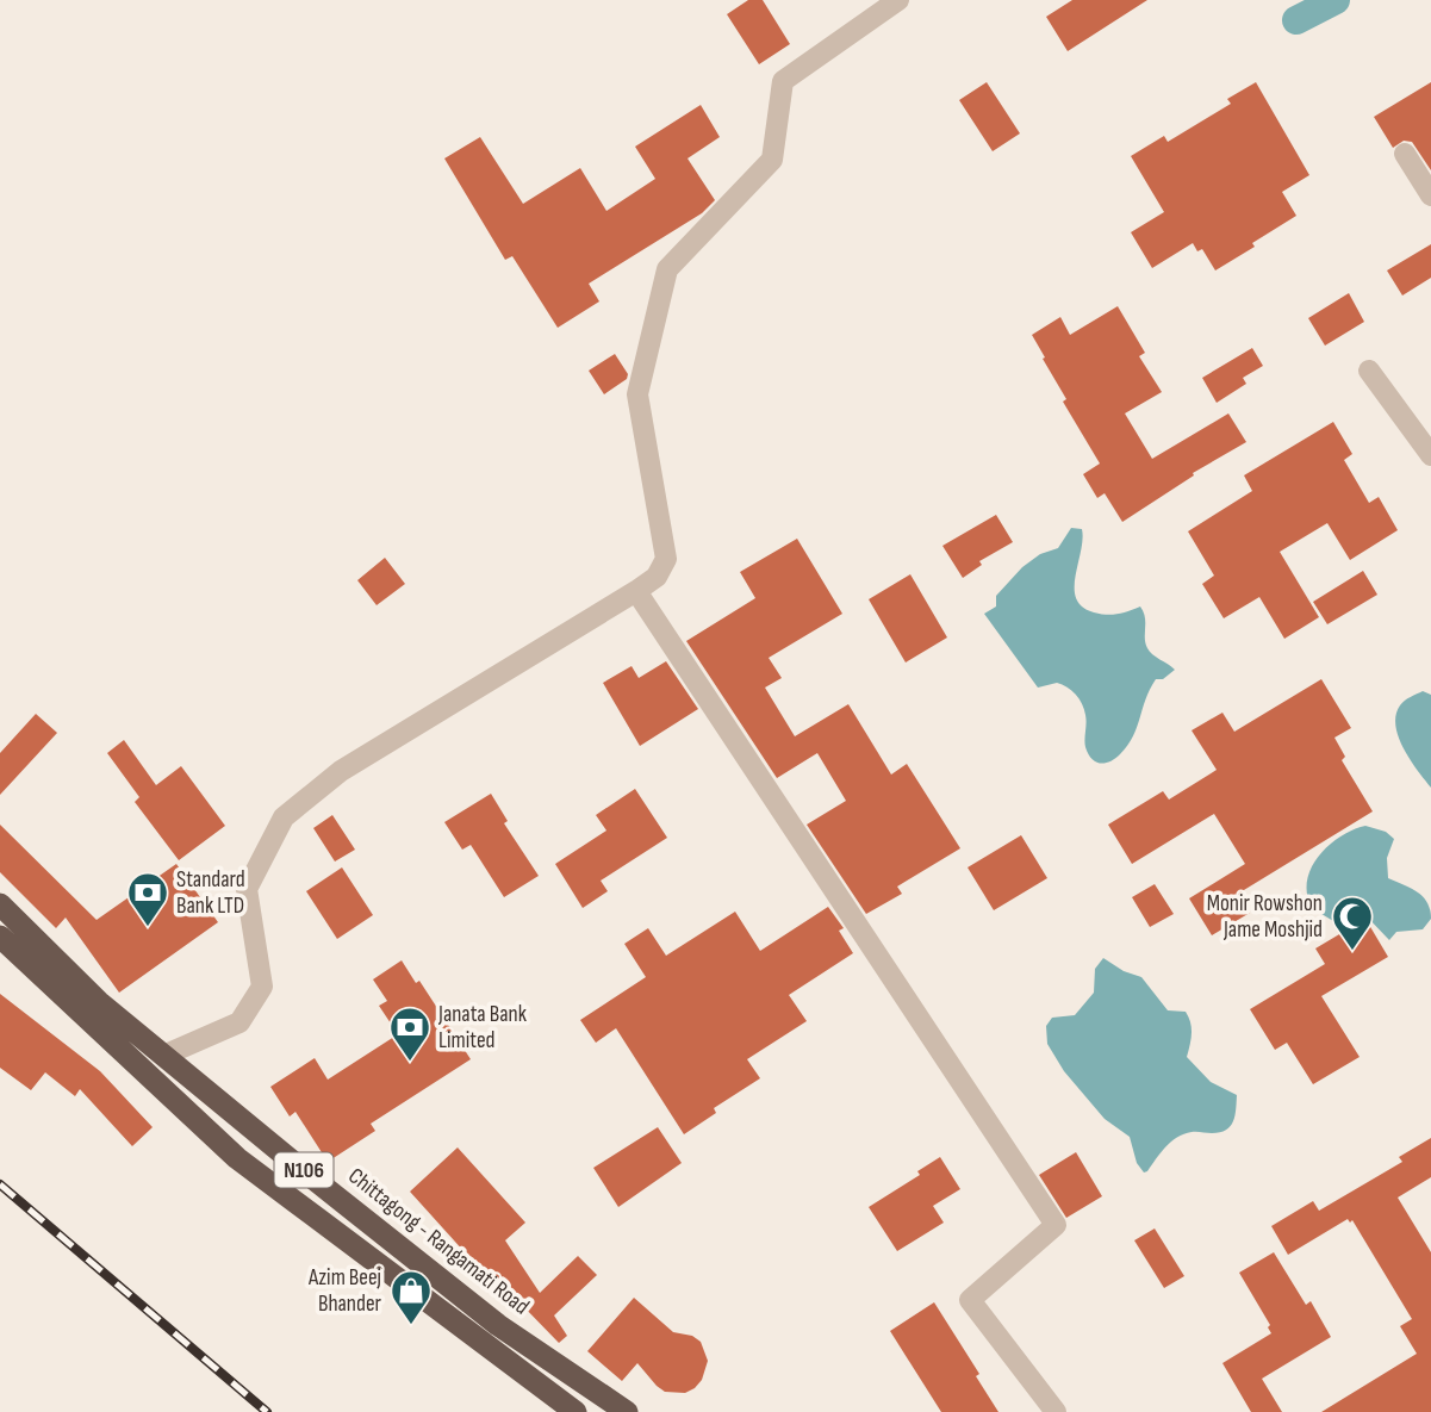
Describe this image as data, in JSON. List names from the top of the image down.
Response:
{
  "streets": {
    "highway": ["N106", "Chittagong - Rangamati Road"]
  },
  "places": {
    "bank": ["Standard Bank LTD", "Janata Bank Limited"],
    "mosque": ["Monir Rowshon Jame Moshjid"],
    "shop": ["Azim Beej Bhander"]
  }
}
